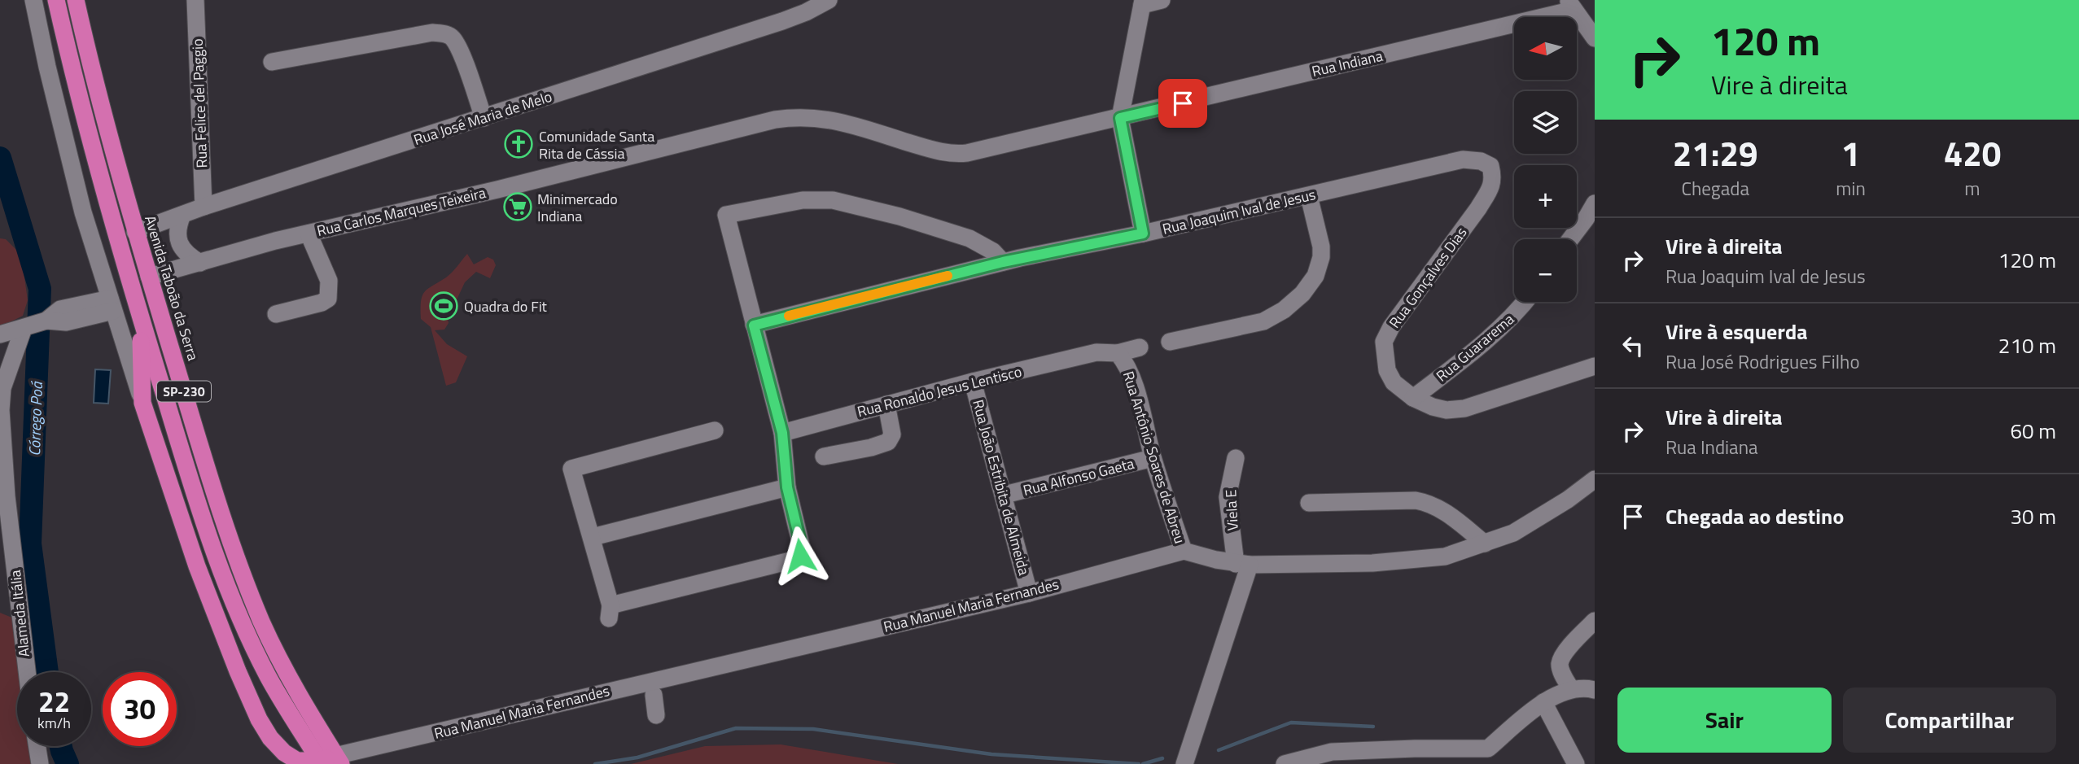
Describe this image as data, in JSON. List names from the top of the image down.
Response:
{
  "streets": {
    "highway": ["Avenida Taboão da Serra", "SP-230"],
    "street": [
      "Rua Indiana",
      "Rua Felice del Paggio",
      "Rua José Maria de Melo",
      "Rua Carlos Marques Teixeira",
      "Rua Joaquim Ival de Jesus",
      "Rua Gonçalves Dias",
      "Rua Guararema",
      "Rua Ronaldo Jesus Lentisco",
      "Rua Antônio Soares de Abreu",
      "Rua Alfonso Gaeta",
      "Rua João Estribita de Almeida",
      "Viela E",
      "Rua Manuel Maria Fernandes",
      "Alameda Itália"
    ]
  },
  "crossings": [
    ["Rua Indiana", "Rua Carlos Marques Teixeira"],
    ["Rua Felice del Paggio", "Rua José Maria de Melo"],
    ["Rua José Maria de Melo", "Avenida Taboão da Serra"],
    ["Rua Carlos Marques Teixeira", "Avenida Taboão da Serra"],
    ["Rua Joaquim Ival de Jesus", "Rua Gonçalves Dias"],
    ["Rua Gonçalves Dias", "Rua Guararema"],
    ["Avenida Taboão da Serra", "SP-230"],
    ["Avenida Taboão da Serra", "Rua Manuel Maria Fernandes"],
    ["SP-230", "Rua Manuel Maria Fernandes"],
    ["Rua Ronaldo Jesus Lentisco", "Rua Antônio Soares de Abreu"],
    ["Rua Ronaldo Jesus Lentisco", "Rua João Estribita de Almeida"],
    ["Rua Antônio Soares de Abreu", "Rua Alfonso Gaeta"],
    ["Rua Antônio Soares de Abreu", "Rua Manuel Maria Fernandes"],
    ["Rua Alfonso Gaeta", "Rua João Estribita de Almeida"],
    ["Rua João Estribita de Almeida", "Rua Manuel Maria Fernandes"],
    ["Viela E", "Rua Manuel Maria Fernandes"]
  ],
  "water": ["Córrego Poá"],
  "places": {
    "church": ["Comunidade Santa Rita de Cássia"],
    "supermarket": ["Minimercado Indiana"],
    "sports": ["Quadra do Fit"]
  },
  "north": "left",
  "page": {
    "turn": ["120 m", "Vire à direita"],
    "map_buttons": ["+", "−"],
    "eta": [
      "21:29",
      "Chegada",
      "1",
      "min",
      "420",
      "m"
    ],
    "list": [
      {
        "name": "Vire à direita",
        "note": "Rua Joaquim Ival de Jesus",
        "value": "120 m"
      },
      {
        "name": "Vire à esquerda",
        "note": "Rua José Rodrigues Filho",
        "value": "210 m"
      },
      {
        "name": "Vire à direita",
        "note": "Rua Indiana",
        "value": "60 m"
      },
      {
        "name": "Chegada ao destino",
        "value": "30 m"
      }
    ],
    "speed": "22 km/h",
    "limit": "30",
    "buttons": ["Sair", "Compartilhar"]
  }
}
